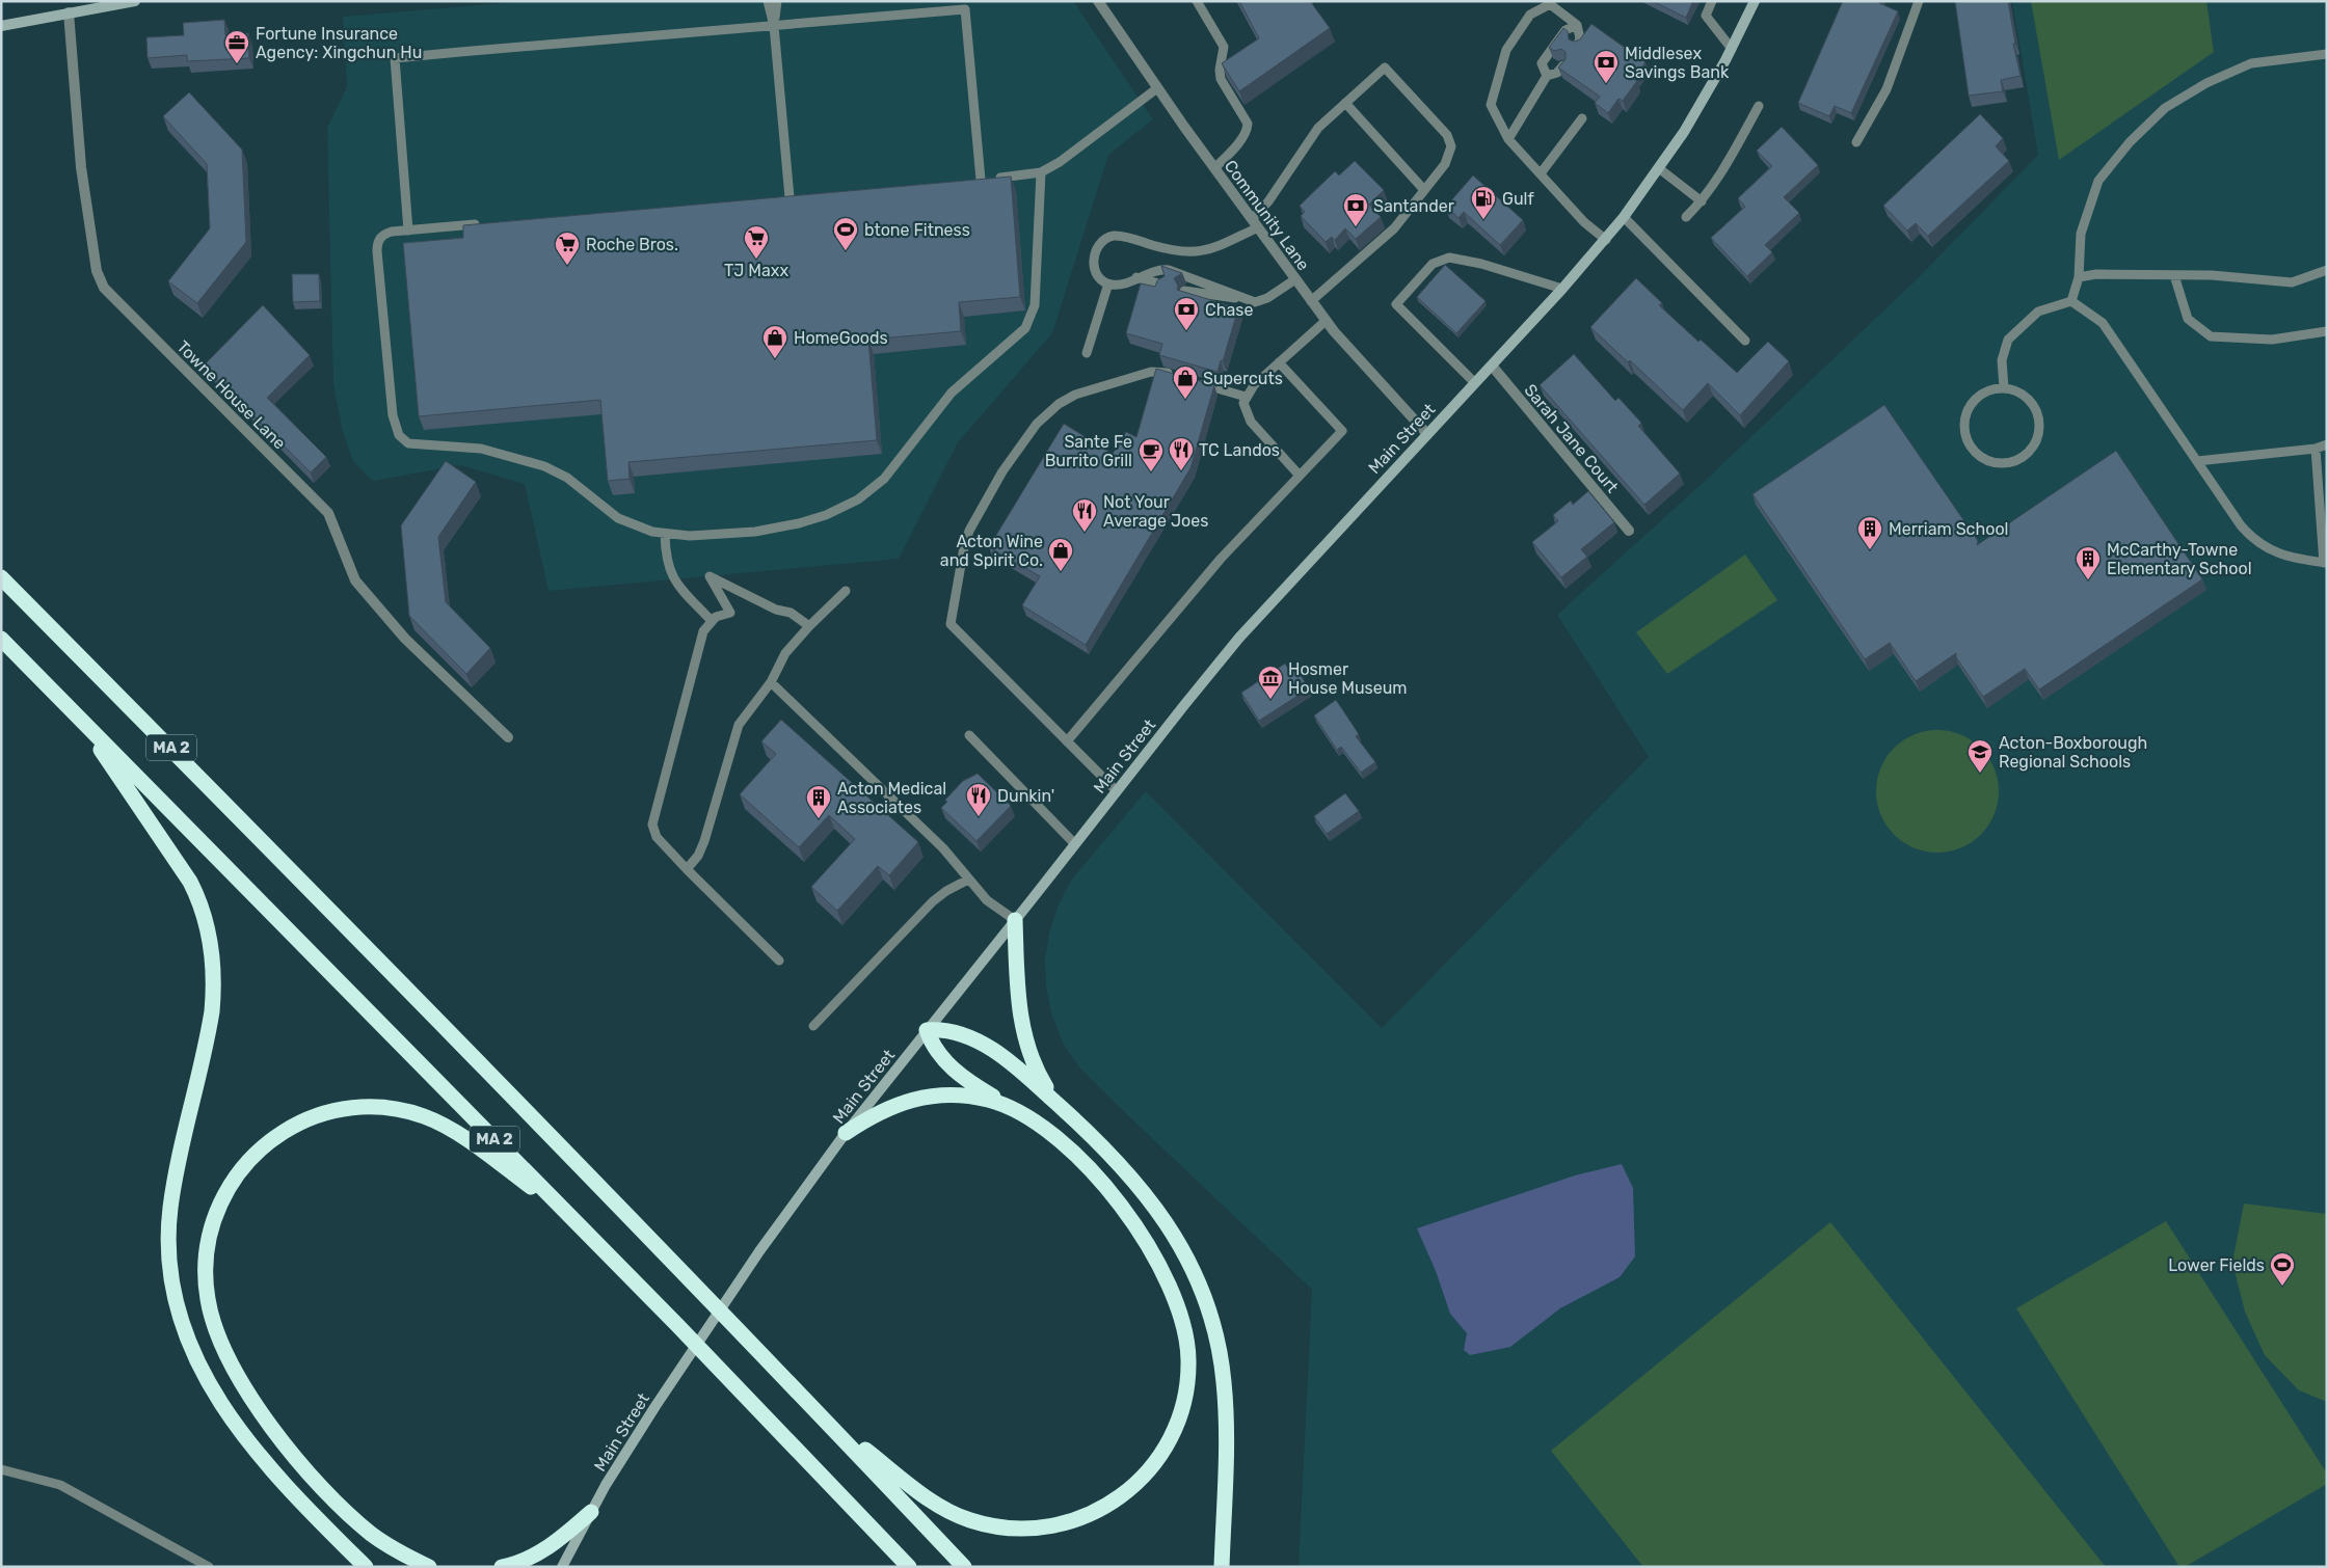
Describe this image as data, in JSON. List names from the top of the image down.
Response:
{
  "streets": {
    "highway": ["MA 2"],
    "main road": ["Main Street"],
    "street": ["Community Lane", "Towne House Lane", "Sarah Jane Court"]
  },
  "crossings": [
    ["Community Lane", "Main Street"],
    ["Main Street", "Sarah Jane Court"]
  ],
  "places": {
    "office": ["Fortune Insurance Agency: Xingchun Hu"],
    "bank": ["Middlesex Savings Bank", "Santander", "Chase"],
    "fuel station": ["Gulf"],
    "sports": ["btone Fitness", "Lower Fields"],
    "supermarket": ["TJ Maxx", "Roche Bros."],
    "shop": ["HomeGoods", "Supercuts", "Acton Wine and Spirit Co."],
    "restaurant": ["TC Landos", "Not Your Average Joes", "Dunkin'"],
    "cafe": ["Sante Fe Burrito Grill"],
    "building": ["Merriam School", "McCarthy-Towne Elementary School", "Acton Medical Associates"],
    "museum": ["Hosmer House Museum"],
    "school or university": ["Acton-Boxborough Regional Schools"]
  }
}
